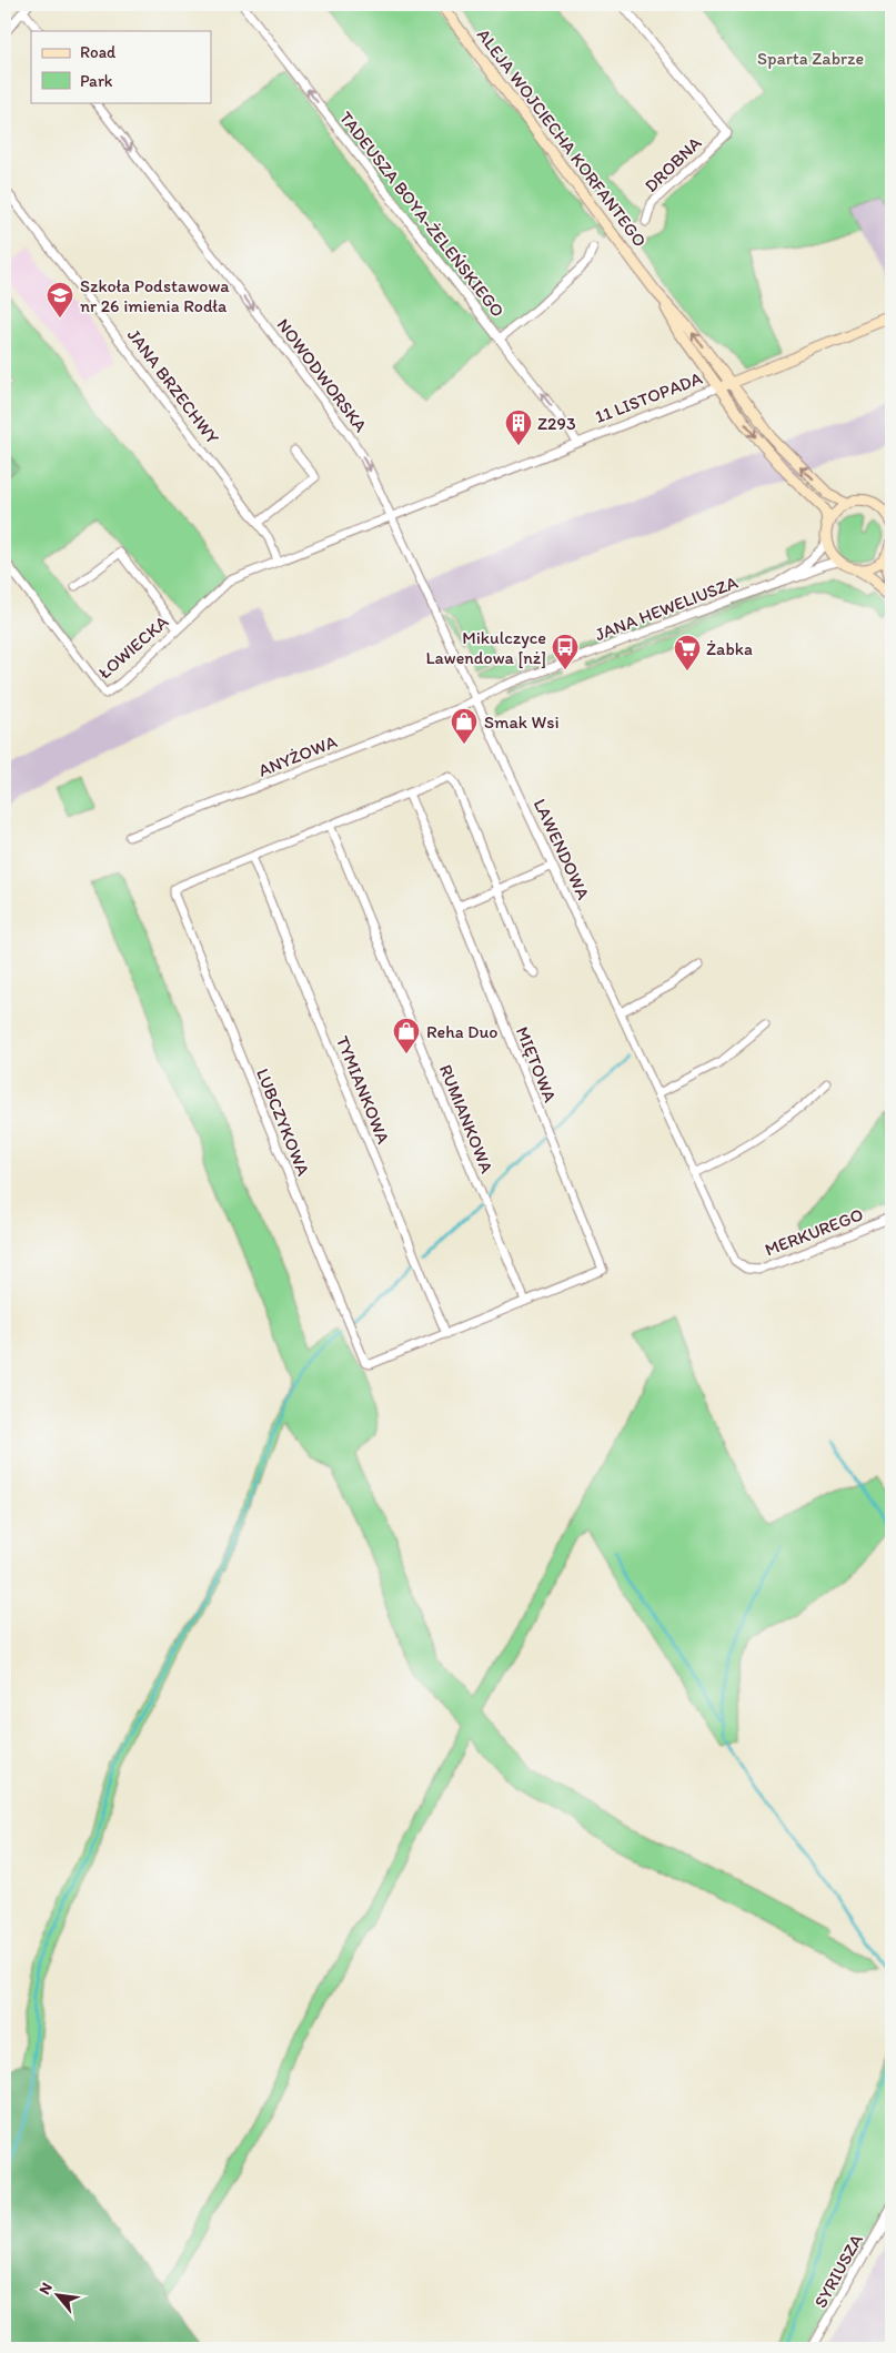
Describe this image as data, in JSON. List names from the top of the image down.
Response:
{
  "streets": {
    "main road": ["ALEJA WOJCIECHA KORFANTEGO", "11 LISTOPADA"],
    "street": [
      "DROBNA",
      "TADEUSZA BOYA-ŻELEŃSKIEGO",
      "NOWODWORSKA",
      "JANA BRZECHWY",
      "JANA HEWELIUSZA",
      "ŁOWIECKA",
      "ANYŻOWA",
      "LAWENDOWA",
      "MIĘTOWA",
      "TYMIANKOWA",
      "RUMIANKOWA",
      "LUBCZYKOWA",
      "MERKUREGO",
      "SYRIUSZA"
    ]
  },
  "crossings": [
    ["ALEJA WOJCIECHA KORFANTEGO", "11 LISTOPADA"],
    ["TADEUSZA BOYA-ŻELEŃSKIEGO", "11 LISTOPADA"],
    ["NOWODWORSKA", "11 LISTOPADA"],
    ["NOWODWORSKA", "JANA HEWELIUSZA"],
    ["NOWODWORSKA", "ANYŻOWA"],
    ["NOWODWORSKA", "LAWENDOWA"],
    ["JANA BRZECHWY", "11 LISTOPADA"],
    ["11 LISTOPADA", "ŁOWIECKA"],
    ["JANA HEWELIUSZA", "ANYŻOWA"],
    ["JANA HEWELIUSZA", "LAWENDOWA"],
    ["ANYŻOWA", "LAWENDOWA"],
    ["LAWENDOWA", "MERKUREGO"],
    ["MIĘTOWA", "RUMIANKOWA"],
    ["MIĘTOWA", "LUBCZYKOWA"],
    ["TYMIANKOWA", "LUBCZYKOWA"],
    ["RUMIANKOWA", "LUBCZYKOWA"]
  ],
  "one_way": ["TADEUSZA BOYA-ŻELEŃSKIEGO", "NOWODWORSKA"],
  "parks": ["Sparta Zabrze"],
  "places": {
    "school or university": ["Szkoła Podstawowa nr 26 imienia Rodła"],
    "building": ["Z293"],
    "bus stop": ["Mikulczyce Lawendowa [nż]"],
    "supermarket": ["Żabka"],
    "shop": ["Smak Wsi", "Reha Duo"]
  },
  "legend": ["Road", "Park"],
  "north": "top left"
}
